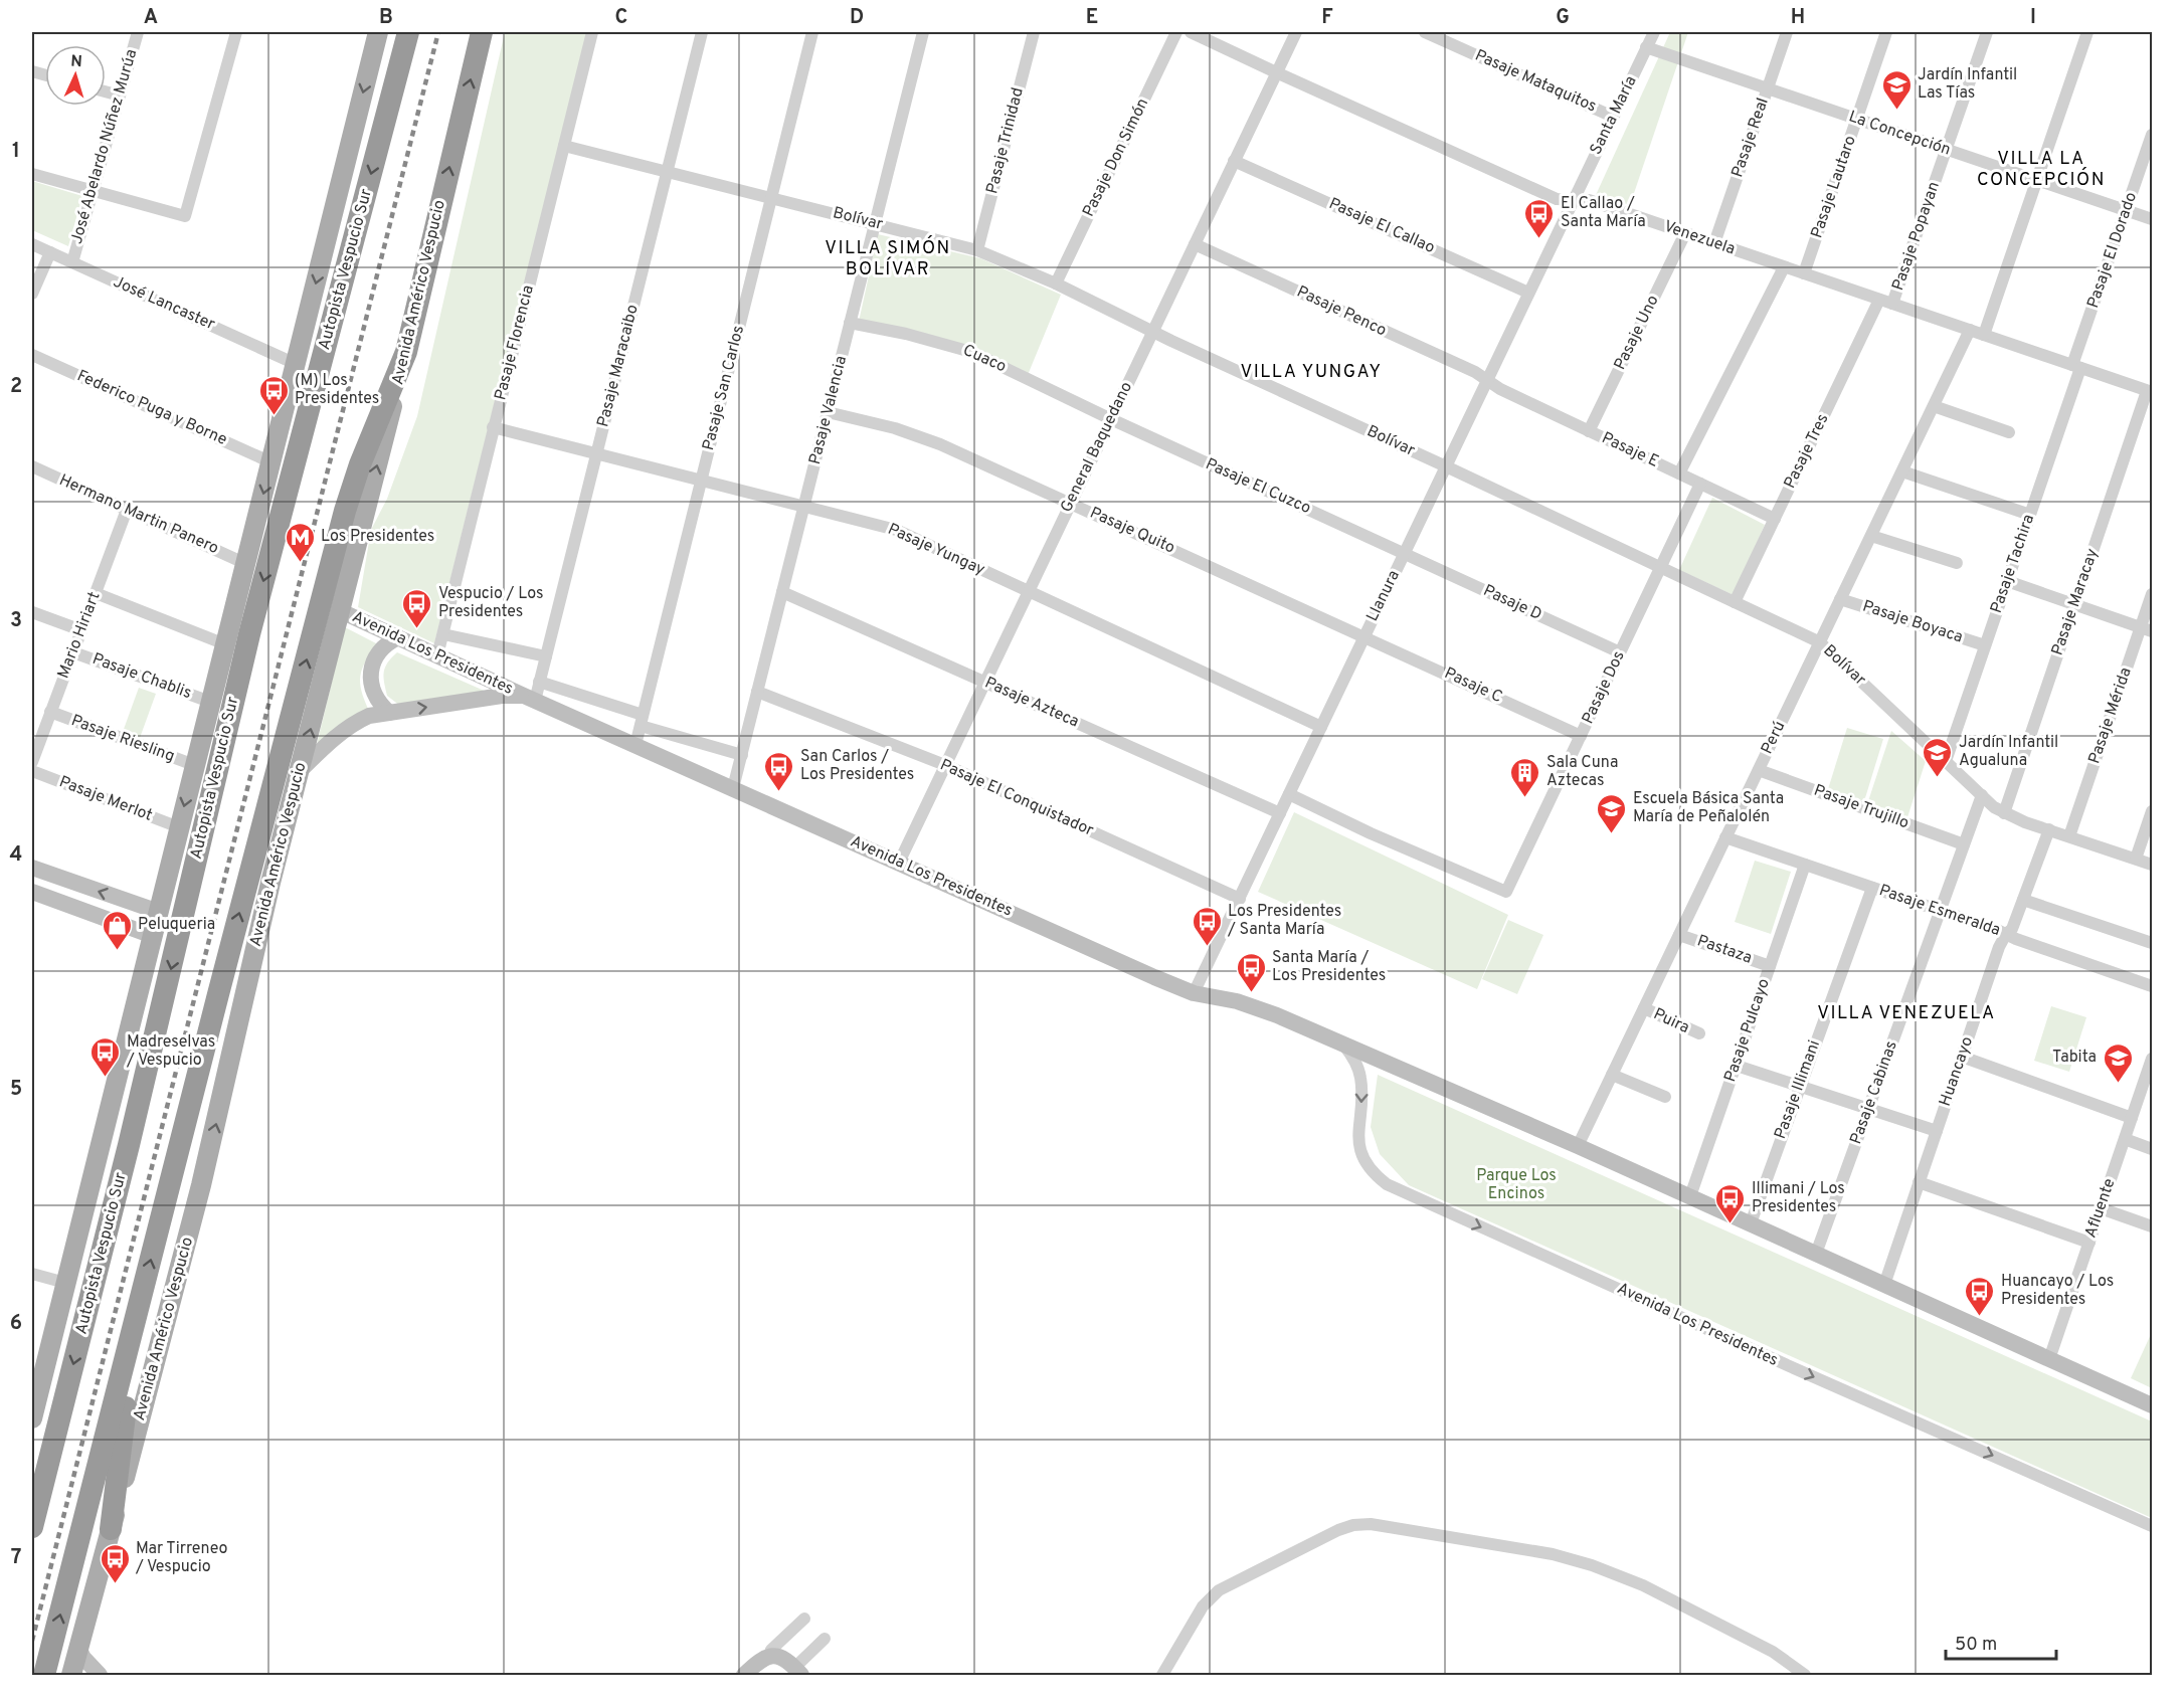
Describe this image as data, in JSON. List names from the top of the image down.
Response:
{
  "streets": {
    "highway": ["Autopista Vespucio Sur", "Avenida Américo Vespucio"],
    "street": [
      "Pasaje Mataquitos",
      "Santa María",
      "La Concepción",
      "Pasaje Real",
      "Pasaje Trinidad",
      "José Abelardo Núñez Murúa",
      "Pasaje Don Simón",
      "Pasaje Lautaro",
      "Bolívar",
      "Pasaje El Callao",
      "Pasaje Popayan",
      "Venezuela",
      "Pasaje El Dorado",
      "José Lancaster",
      "Pasaje Penco",
      "Pasaje Uno",
      "Pasaje Florencia",
      "Cuaco",
      "Pasaje Maracaibo",
      "Pasaje San Carlos",
      "Federico Puga y Borne",
      "Pasaje Valencia",
      "General Baquedano",
      "Pasaje E",
      "Pasaje Tres",
      "Pasaje El Cuzco",
      "Hermano Martin Panero",
      "Pasaje Quito",
      "Pasaje Yungay",
      "Pasaje Tachira",
      "Llanura",
      "Pasaje Maracay",
      "Pasaje D",
      "Pasaje Boyaca",
      "Mario Hiriart",
      "Avenida Los Presidentes",
      "Pasaje Chablis",
      "Pasaje C",
      "Pasaje Dos",
      "Pasaje Azteca",
      "Pasaje Mérida",
      "Perú",
      "Pasaje Riesling",
      "Pasaje El Conquistador",
      "Pasaje Merlot",
      "Pasaje Trujillo",
      "Pasaje Esmeralda",
      "Pastaza",
      "Puira",
      "Pasaje Pulcayo",
      "Huancayo",
      "Pasaje Illimani",
      "Pasaje Cabinas",
      "Afluente"
    ]
  },
  "crossings": [
    ["Pasaje Mataquitos", "Santa María"],
    ["Santa María", "La Concepción"],
    ["Santa María", "Venezuela"],
    ["Santa María", "Llanura"],
    ["La Concepción", "Pasaje Real"],
    ["La Concepción", "Pasaje Lautaro"],
    ["La Concepción", "Pasaje Popayan"],
    ["La Concepción", "Pasaje El Dorado"],
    ["Pasaje Real", "Venezuela"],
    ["Pasaje Trinidad", "Bolívar"],
    ["José Abelardo Núñez Murúa", "José Lancaster"],
    ["Pasaje Don Simón", "Bolívar"],
    ["Pasaje Lautaro", "Venezuela"],
    ["Bolívar", "Pasaje Florencia"],
    ["Bolívar", "Pasaje Maracaibo"],
    ["Bolívar", "Pasaje San Carlos"],
    ["Bolívar", "Pasaje Valencia"],
    ["Bolívar", "General Baquedano"],
    ["Bolívar", "Pasaje Tres"],
    ["Bolívar", "Pasaje Tachira"],
    ["Bolívar", "Llanura"],
    ["Bolívar", "Pasaje Maracay"],
    ["Bolívar", "Pasaje Dos"],
    ["Bolívar", "Pasaje Mérida"],
    ["Bolívar", "Perú"],
    ["Bolívar", "Huancayo"],
    ["Bolívar", "Pasaje Cabinas"],
    ["Pasaje El Callao", "General Baquedano"],
    ["Pasaje El Callao", "Llanura"],
    ["Pasaje Popayan", "Venezuela"],
    ["Venezuela", "Pasaje El Dorado"],
    ["Venezuela", "Pasaje Uno"],
    ["Venezuela", "General Baquedano"],
    ["Venezuela", "Pasaje Tres"],
    ["Venezuela", "Pasaje Tachira"],
    ["Venezuela", "Llanura"],
    ["Venezuela", "Pasaje Maracay"],
    ["Venezuela", "Perú"],
    ["Pasaje El Dorado", "Pasaje Tachira"],
    ["Avenida Américo Vespucio", "Avenida Los Presidentes"],
    ["Pasaje Penco", "General Baquedano"],
    ["Pasaje Penco", "Pasaje E"],
    ["Pasaje Penco", "Llanura"],
    ["Pasaje Uno", "Pasaje E"],
    ["Pasaje Florencia", "Pasaje Yungay"],
    ["Pasaje Florencia", "Avenida Los Presidentes"],
    ["Cuaco", "Pasaje Valencia"],
    ["Cuaco", "General Baquedano"],
    ["Cuaco", "Pasaje El Cuzco"],
    ["Pasaje Maracaibo", "Pasaje Yungay"],
    ["Pasaje Maracaibo", "Avenida Los Presidentes"],
    ["Pasaje San Carlos", "Pasaje Yungay"],
    ["Pasaje San Carlos", "Avenida Los Presidentes"],
    ["Pasaje Valencia", "Pasaje Quito"],
    ["Pasaje Valencia", "Pasaje Yungay"],
    ["Pasaje Valencia", "Avenida Los Presidentes"],
    ["Pasaje Valencia", "Pasaje Azteca"],
    ["Pasaje Valencia", "Pasaje El Conquistador"],
    ["General Baquedano", "Pasaje El Cuzco"],
    ["General Baquedano", "Pasaje Quito"],
    ["General Baquedano", "Pasaje Yungay"],
    ["General Baquedano", "Avenida Los Presidentes"],
    ["General Baquedano", "Pasaje Azteca"],
    ["General Baquedano", "Pasaje El Conquistador"],
    ["Pasaje E", "Pasaje Tres"],
    ["Pasaje E", "Llanura"],
    ["Pasaje E", "Pasaje Dos"],
    ["Pasaje El Cuzco", "Llanura"],
    ["Pasaje El Cuzco", "Pasaje D"],
    ["Hermano Martin Panero", "Mario Hiriart"],
    ["Pasaje Quito", "Llanura"],
    ["Pasaje Quito", "Pasaje C"],
    ["Pasaje Yungay", "Llanura"],
    ["Pasaje Tachira", "Pasaje Boyaca"],
    ["Llanura", "Pasaje D"],
    ["Llanura", "Avenida Los Presidentes"],
    ["Llanura", "Pasaje C"],
    ["Llanura", "Pasaje Dos"],
    ["Llanura", "Pasaje Azteca"],
    ["Llanura", "Pasaje El Conquistador"],
    ["Pasaje D", "Pasaje Dos"],
    ["Pasaje Boyaca", "Perú"],
    ["Mario Hiriart", "Pasaje Chablis"],
    ["Mario Hiriart", "Pasaje Riesling"],
    ["Avenida Los Presidentes", "Perú"],
    ["Avenida Los Presidentes", "Pasaje Pulcayo"],
    ["Avenida Los Presidentes", "Huancayo"],
    ["Avenida Los Presidentes", "Pasaje Illimani"],
    ["Avenida Los Presidentes", "Pasaje Cabinas"],
    ["Avenida Los Presidentes", "Afluente"],
    ["Pasaje C", "Pasaje Dos"],
    ["Perú", "Pasaje Trujillo"],
    ["Perú", "Pasaje Esmeralda"],
    ["Perú", "Pastaza"],
    ["Perú", "Puira"],
    ["Pasaje Trujillo", "Pasaje Cabinas"],
    ["Pasaje Esmeralda", "Pasaje Pulcayo"],
    ["Pasaje Esmeralda", "Huancayo"],
    ["Pasaje Esmeralda", "Pasaje Illimani"],
    ["Pasaje Esmeralda", "Pasaje Cabinas"],
    ["Pastaza", "Pasaje Pulcayo"]
  ],
  "districts": [
    "VILLA LA CONCEPCIÓN",
    "VILLA SIMÓN BOLÍVAR",
    "VILLA YUNGAY",
    "VILLA VENEZUELA"
  ],
  "parks": ["Parque Los Encinos"],
  "places": {
    "school or university": [
      "Jardín Infantil Las Tías",
      "Jardín Infantil Agualuna",
      "Escuela Básica Santa María de Peñalolén",
      "Tabita"
    ],
    "bus stop": [
      "El Callao / Santa María",
      "(M) Los Presidentes",
      "Vespucio / Los Presidentes",
      "San Carlos / Los Presidentes",
      "Los Presidentes / Santa María",
      "Santa María / Los Presidentes",
      "Madreselvas / Vespucio",
      "Illimani / Los Presidentes",
      "Huancayo / Los Presidentes",
      "Mar Tirreneo / Vespucio"
    ],
    "metro station": ["Los Presidentes"],
    "building": ["Sala Cuna Aztecas"],
    "shop": ["Peluqueria"]
  },
  "scale_bar": "50 m",
  "north": "top",
  "grid": {
    "columns": [
      "A",
      "B",
      "C",
      "D",
      "E",
      "F",
      "G",
      "H",
      "I"
    ],
    "rows": [
      "1",
      "2",
      "3",
      "4",
      "5",
      "6",
      "7"
    ]
  }
}
